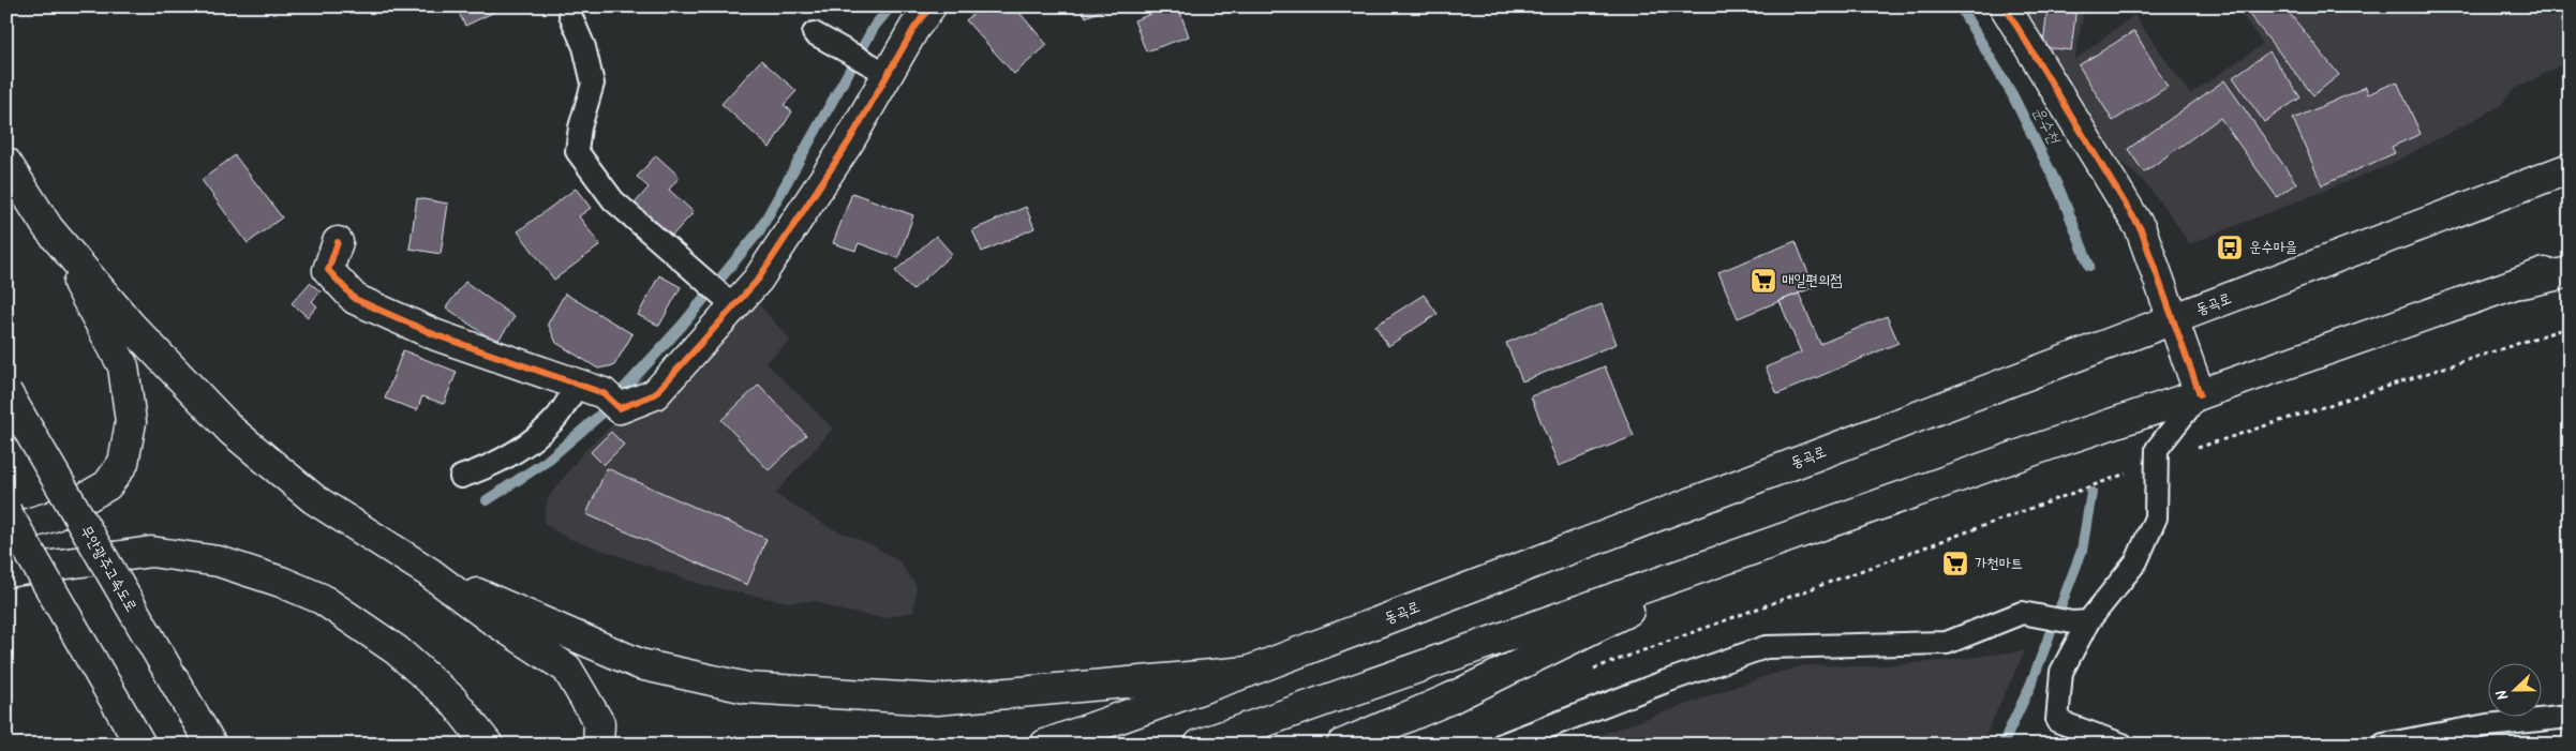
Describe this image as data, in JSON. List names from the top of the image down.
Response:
{
  "streets": {
    "main road": ["동곡로", "무안광주고속도로"]
  },
  "water": ["운수천"],
  "places": {
    "bus stop": ["운수마을"],
    "supermarket": ["매일편의점", "가천마트"]
  },
  "north": "left"
}
